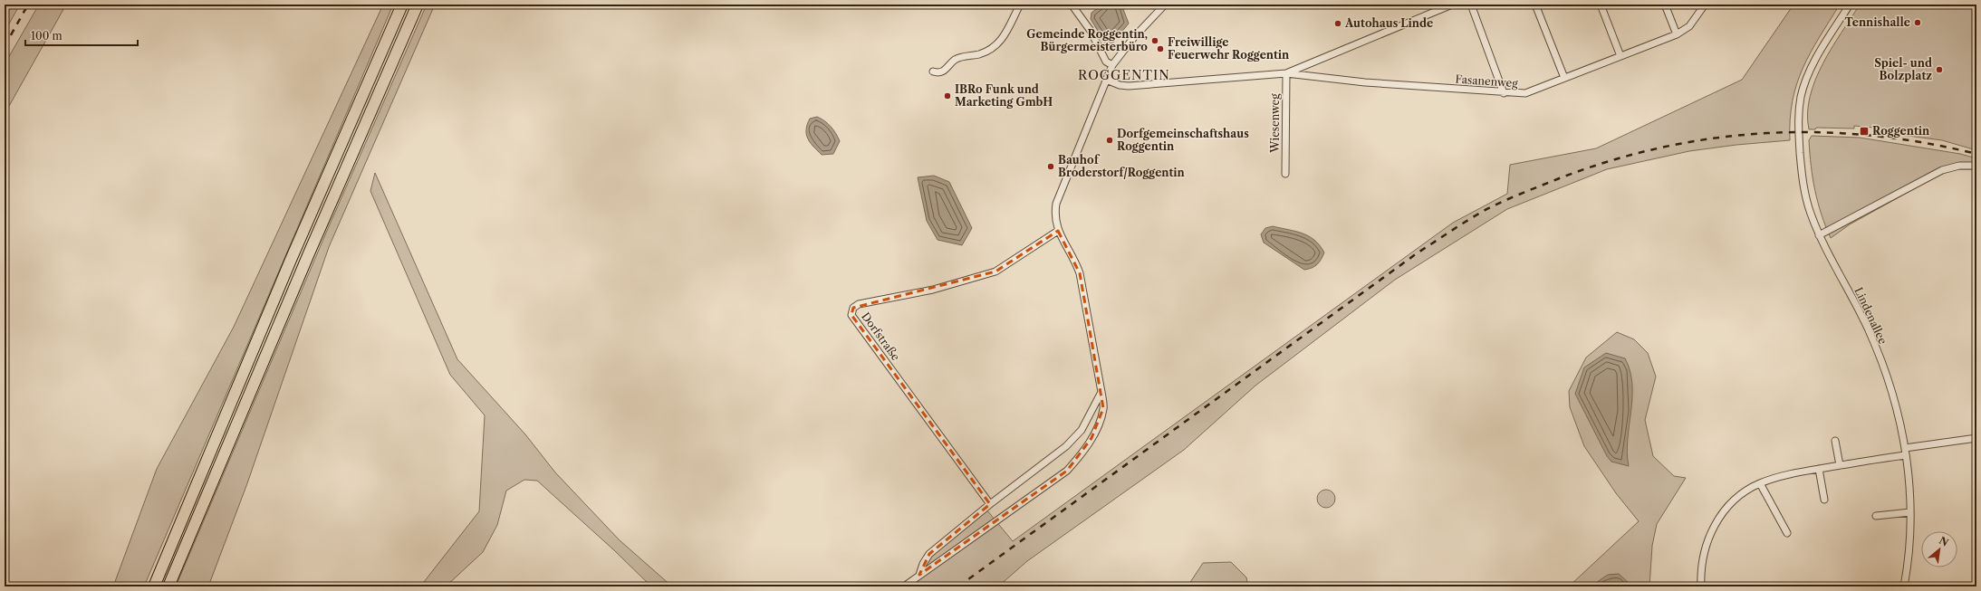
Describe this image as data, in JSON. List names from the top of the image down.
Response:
{
  "streets": {
    "street": [
      "Fasanenweg",
      "Wiesenweg",
      "Lindenallee",
      "Dorfstraße"
    ]
  },
  "crossings": [
    ["Fasanenweg", "Wiesenweg"]
  ],
  "districts": ["ROGGENTIN"],
  "places": {
    "other": [
      "Tennishalle",
      "Autohaus Linde",
      "Gemeinde Roggentin, Bürgermeisterbüro",
      "Freiwillige Feuerwehr Roggentin",
      "Spiel- und Bolzplatz",
      "IBRo Funk und Marketing GmbH",
      "Dorfgemeinschaftshaus Roggentin",
      "Bauhof Broderstorf/Roggentin"
    ],
    "transit": ["Roggentin"]
  },
  "scale_bar": "100 m",
  "north": "top right"
}
